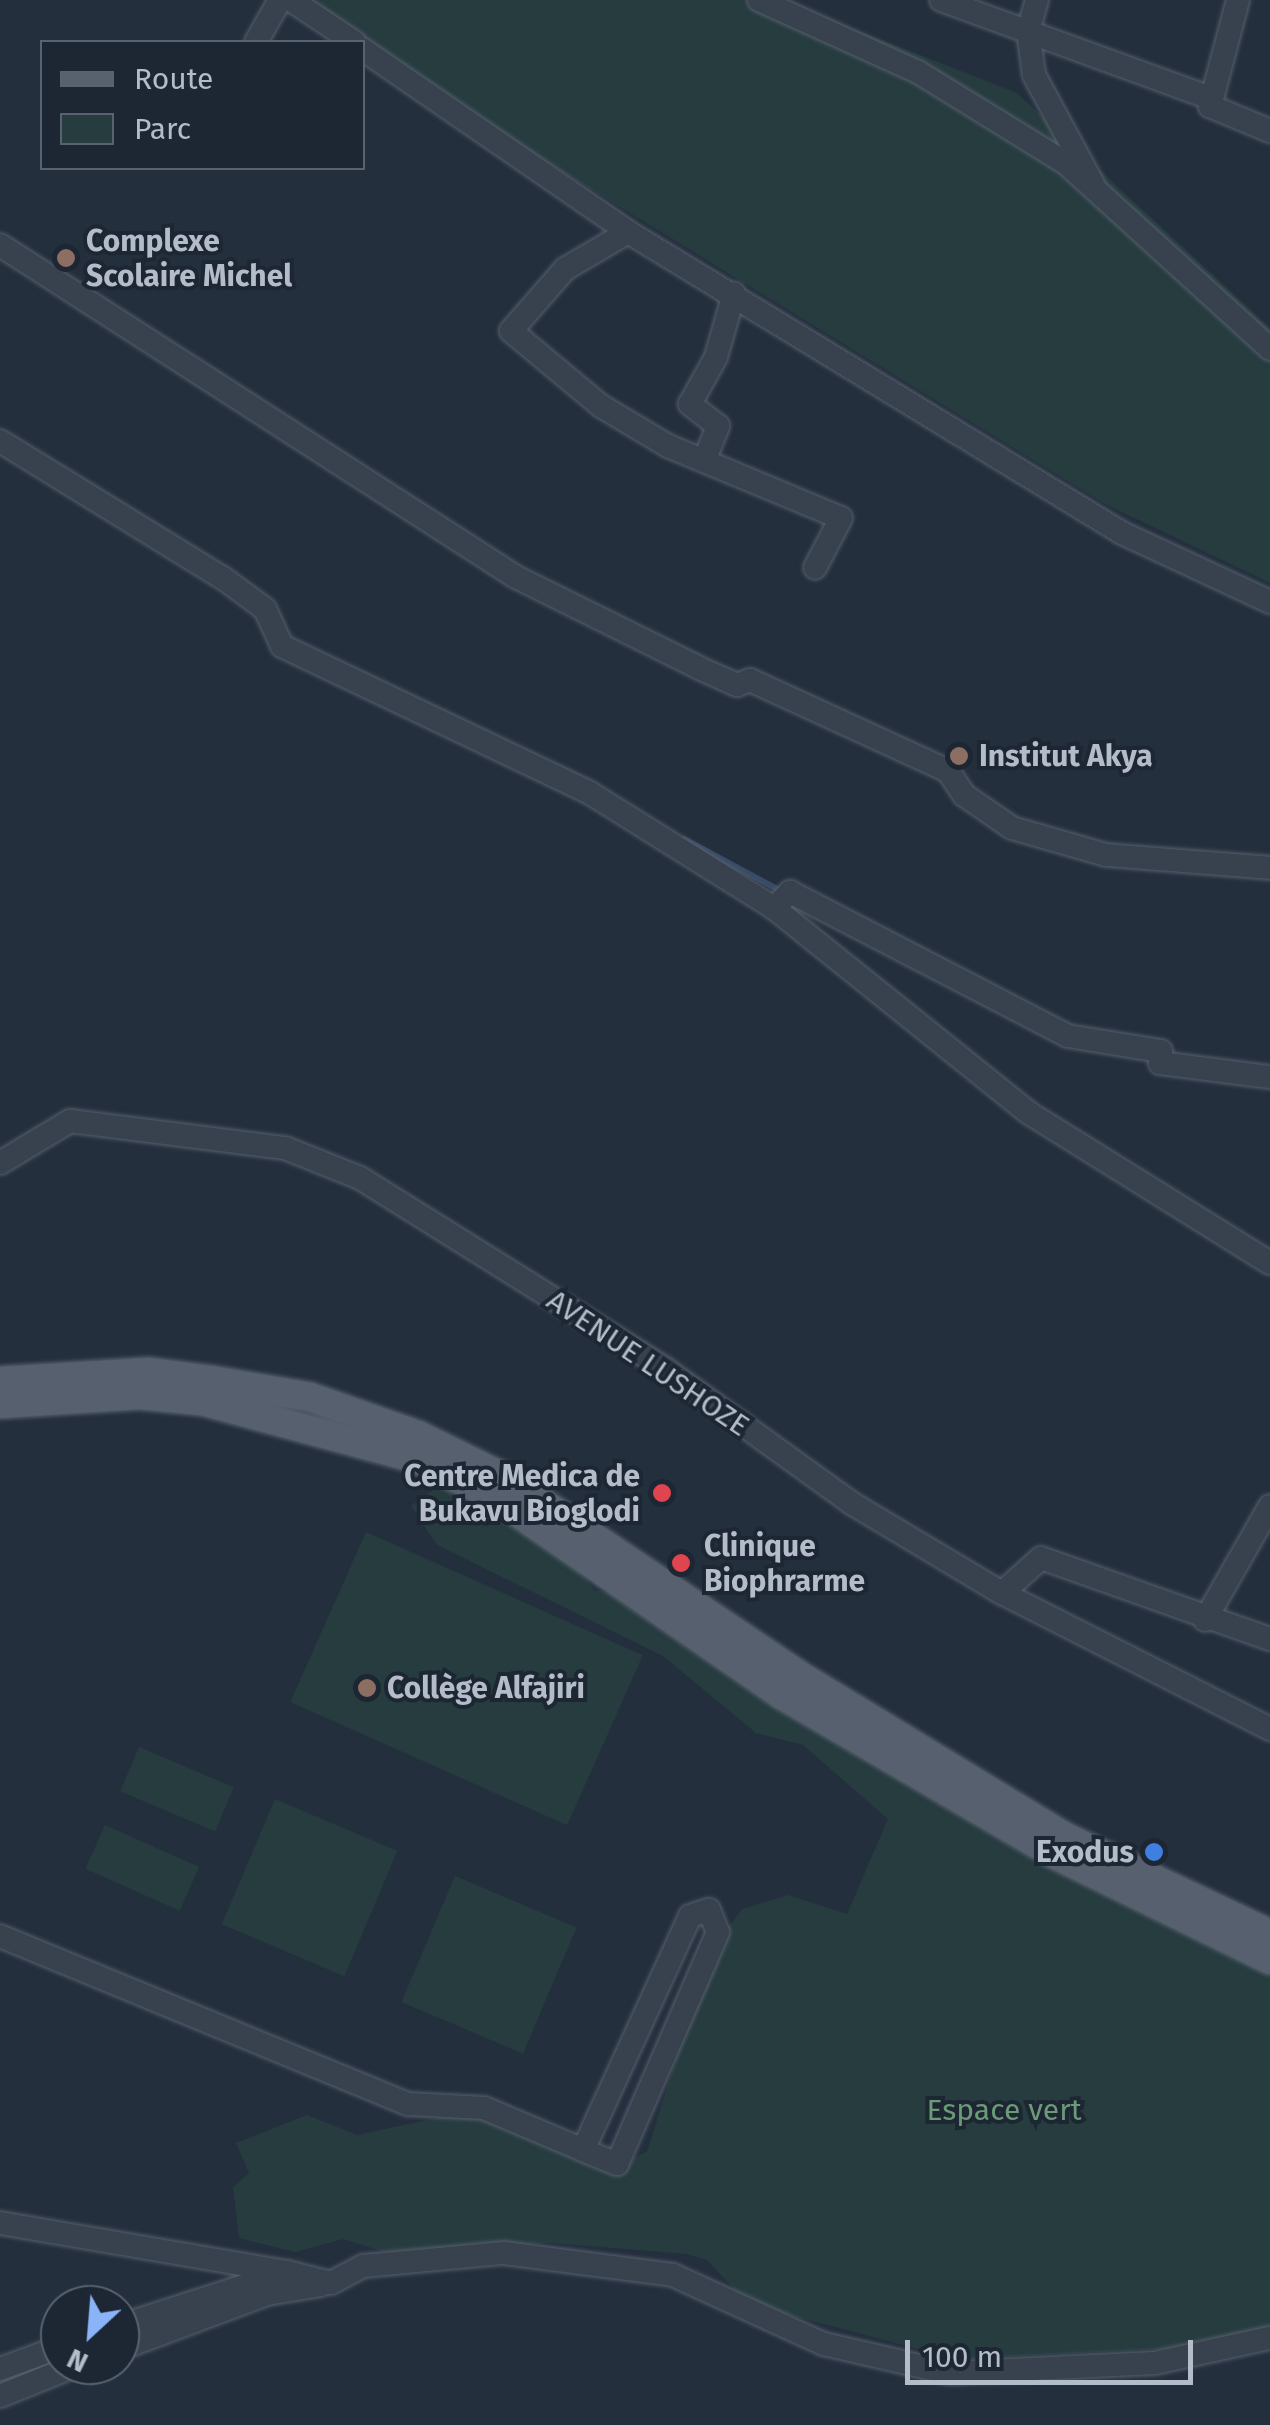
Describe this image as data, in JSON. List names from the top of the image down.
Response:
{
  "streets": {
    "street": ["AVENUE LUSHOZE"]
  },
  "parks": ["Espace vert"],
  "places": [
    "Complexe Scolaire Michel",
    "Institut Akya",
    "Centre Medica de Bukavu Bioglodi",
    "Clinique Biophrarme",
    "Collège Alfajiri",
    "Exodus"
  ],
  "legend": ["Route", "Parc"],
  "scale_bar": "100 m",
  "north": "bottom left"
}
